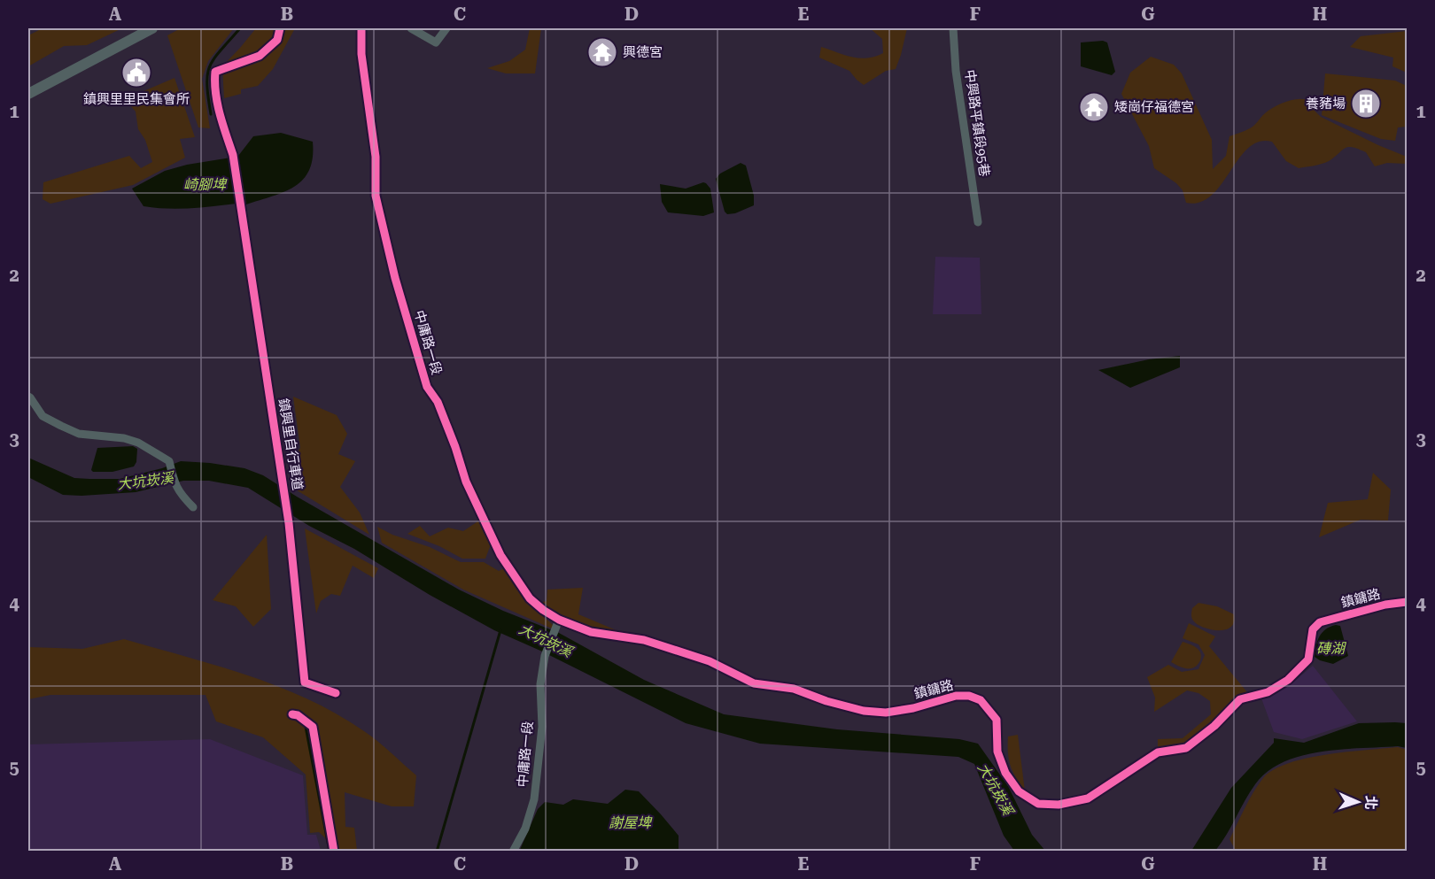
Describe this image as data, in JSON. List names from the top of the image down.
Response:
{
  "streets": {
    "street": ["中興路平鎮段95巷", "中庸路一段", "鎮鏞路"],
    "cycle path": ["鎮興里自行車道"]
  },
  "crossings": [
    ["中庸路一段", "鎮鏞路"]
  ],
  "water": [
    "崎腳埤",
    "大坑崁溪",
    "磚湖",
    "謝屋埤"
  ],
  "places": {
    "temple": ["興德宮", "矮崗仔福德宮"],
    "public building": ["鎮興里里民集會所"],
    "building": ["養豬場"]
  },
  "north": "right",
  "grid": {
    "columns": [
      "A",
      "B",
      "C",
      "D",
      "E",
      "F",
      "G",
      "H"
    ],
    "rows": [
      "1",
      "2",
      "3",
      "4",
      "5"
    ]
  }
}
